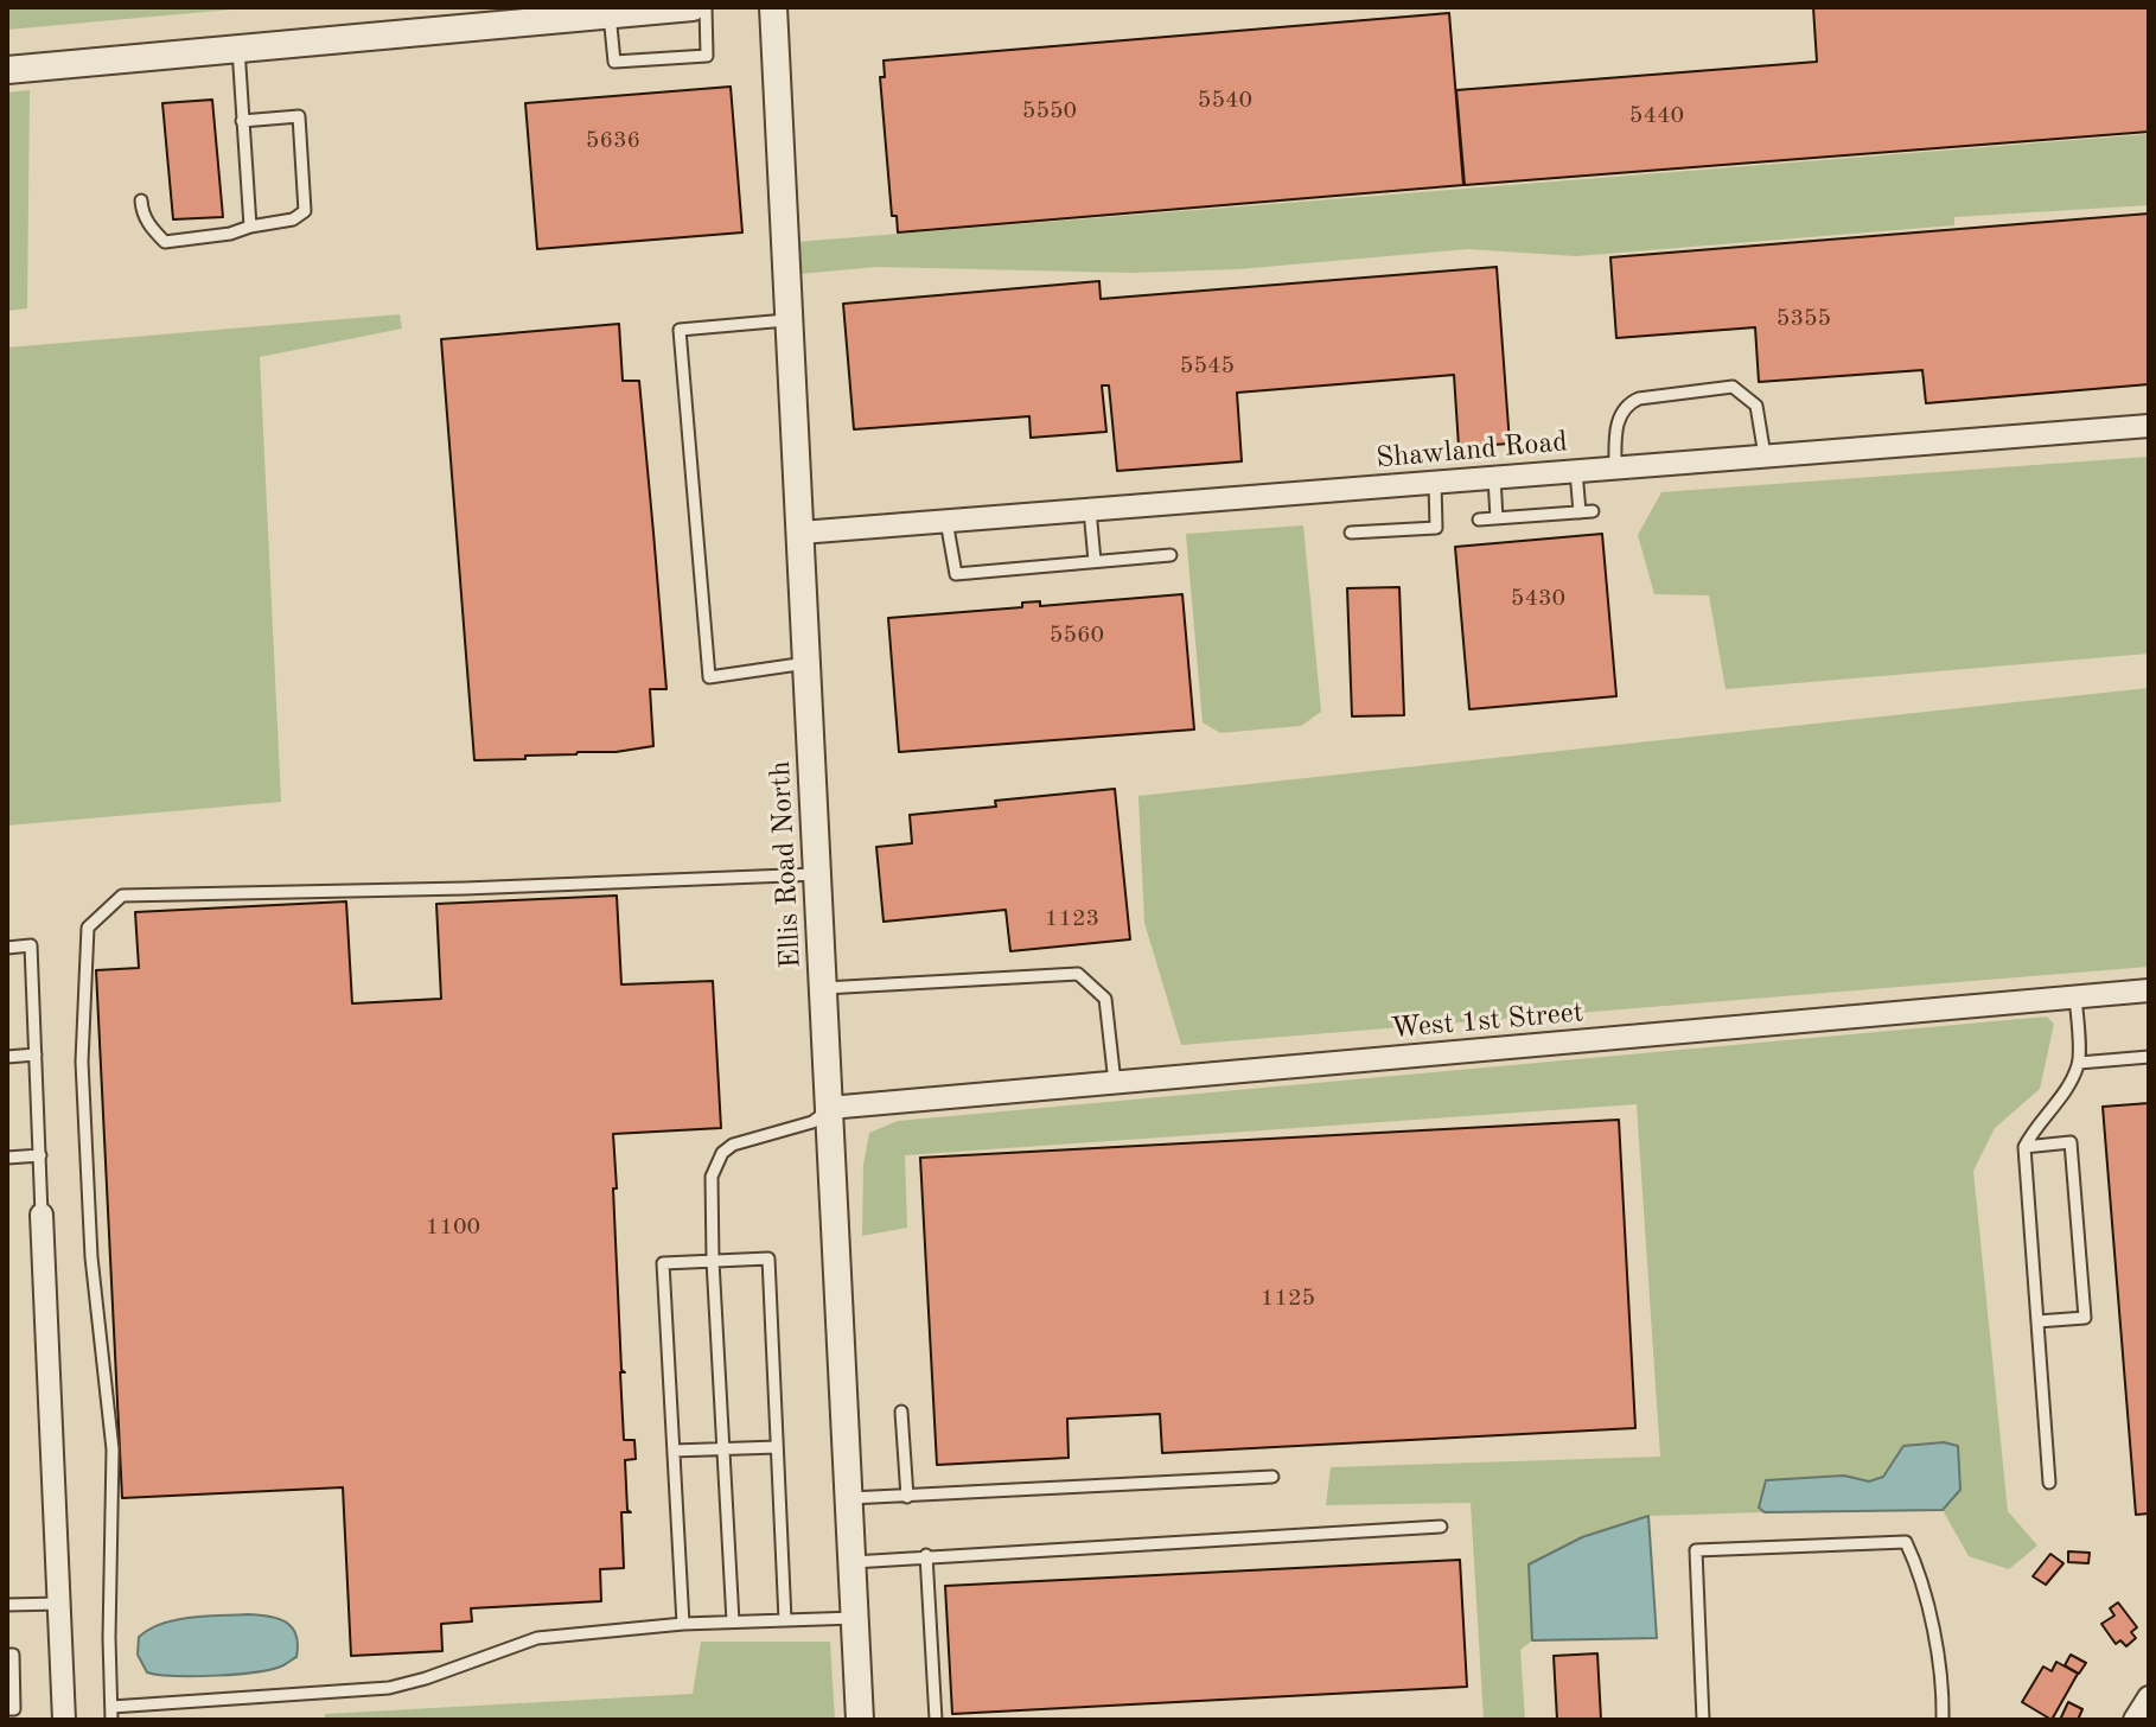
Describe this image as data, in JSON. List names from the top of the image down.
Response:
{
  "streets": {
    "street": ["Shawland Road", "Ellis Road North", "West 1st Street"]
  },
  "crossings": [
    ["Shawland Road", "Ellis Road North"],
    ["Ellis Road North", "West 1st Street"]
  ],
  "house_numbers": [
    "5540",
    "5550",
    "5440",
    "5636",
    "5355",
    "5545",
    "5430",
    "5560",
    "1123",
    "1100",
    "1125"
  ]
}
